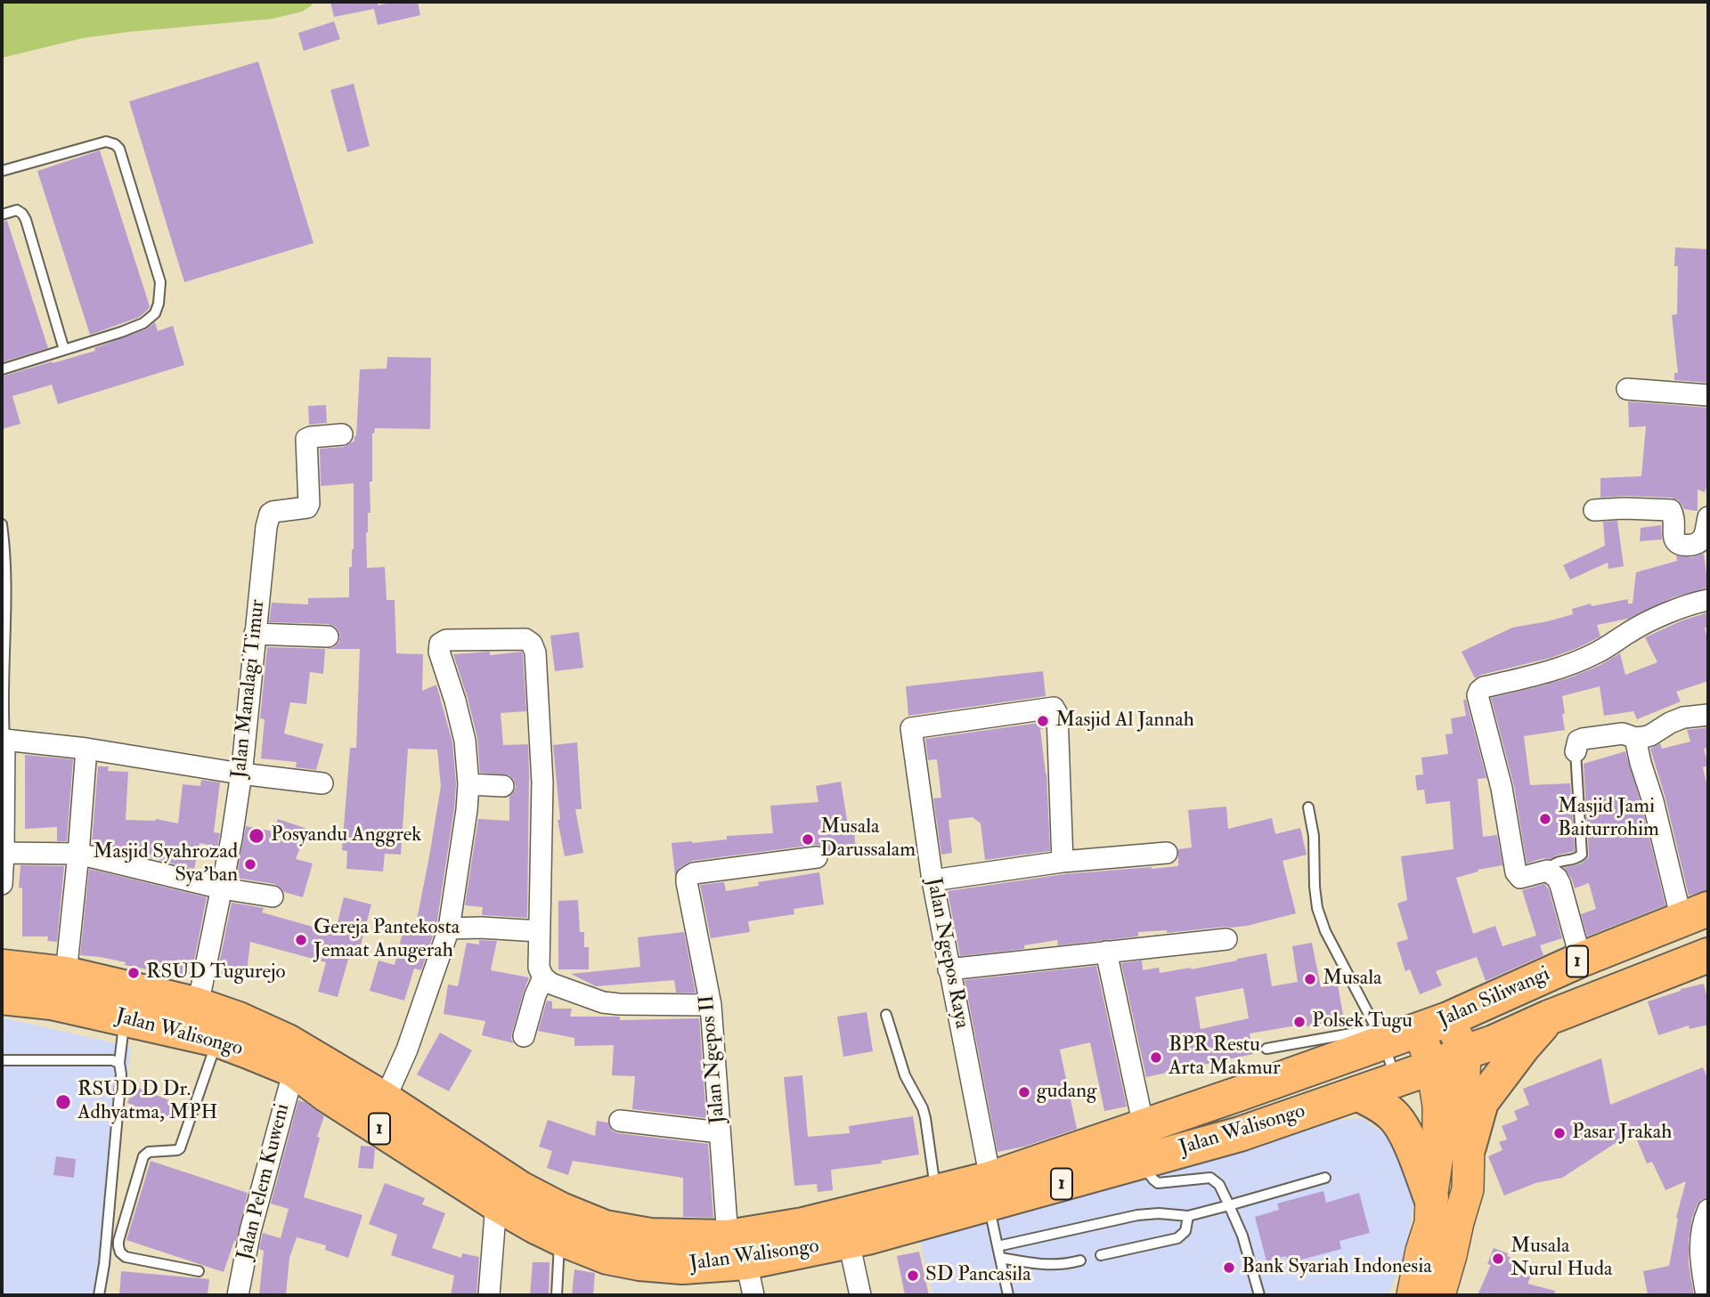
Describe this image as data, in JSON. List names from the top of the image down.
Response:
{
  "streets": {
    "highway": ["1", "Jalan Siliwangi", "Jalan Walisongo"],
    "street": [
      "Jalan Manalagi Timur",
      "Jalan Ngepos Raya",
      "Jalan Ngepos II",
      "Jalan Pelem Kuweni"
    ]
  },
  "crossings": [
    ["Jalan Manalagi Timur", "Jalan Walisongo"],
    ["Jalan Ngepos Raya", "Jalan Walisongo"],
    ["Jalan Siliwangi", "Jalan Walisongo"],
    ["Jalan Walisongo", "Jalan Ngepos II"],
    ["Jalan Walisongo", "Jalan Pelem Kuweni"]
  ],
  "places": [
    "Masjid Al Jannah",
    "Masjid Jami Baiturrohim",
    "Posyandu Anggrek",
    "Musala Darussalam",
    "Masjid Syahrozad Sya'ban",
    "Gereja Pantekosta Jemaat Anugerah",
    "RSUD Tugurejo",
    "Musala",
    "Polsek Tugu",
    "BPR Restu Arta Makmur",
    "gudang",
    "RSUD D Dr. Adhyatma, MPH",
    "Pasar Jrakah",
    "Musala Nurul Huda",
    "Bank Syariah Indonesia",
    "SD Pancasila"
  ]
}
